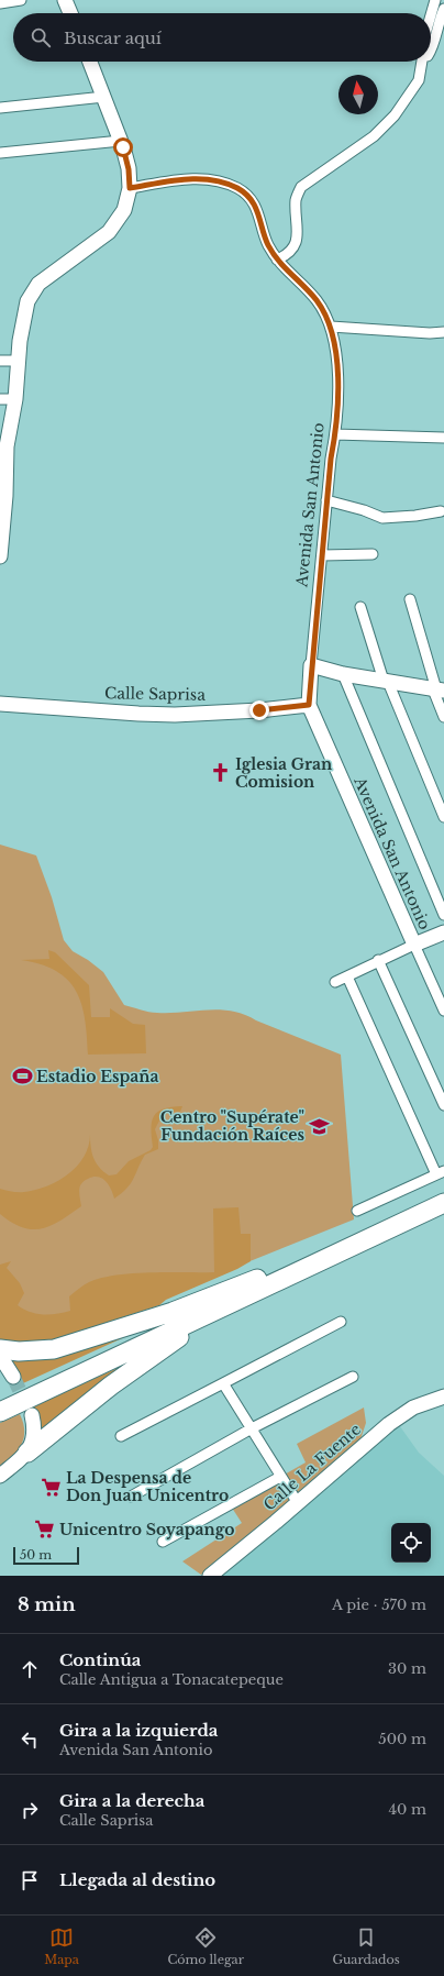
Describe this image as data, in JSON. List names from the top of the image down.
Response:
{
  "streets": {
    "street": ["Avenida San Antonio", "Calle Saprisa", "Calle La Fuente"]
  },
  "crossings": [
    ["Avenida San Antonio", "Calle Saprisa"]
  ],
  "places": {
    "church": ["Iglesia Gran Comision"],
    "sports": ["Estadio España"],
    "school or university": ["Centro \"Supérate\" Fundación Raíces"],
    "supermarket": ["La Despensa de Don Juan Unicentro", "Unicentro Soyapango"]
  },
  "scale_bar": "50 m",
  "north": "top",
  "page": {
    "search": "Buscar aquí",
    "scale": "50 m",
    "heading": ["8 min", "A pie · 570 m"],
    "list": [
      ["Continúa", "Calle Antigua a Tonacatepeque", "30 m"],
      ["Gira a la izquierda", "Avenida San Antonio", "500 m"],
      ["Gira a la derecha", "Calle Saprisa", "40 m"],
      "Llegada al destino"
    ],
    "nav": ["Mapa", "Cómo llegar", "Guardados"]
  }
}
